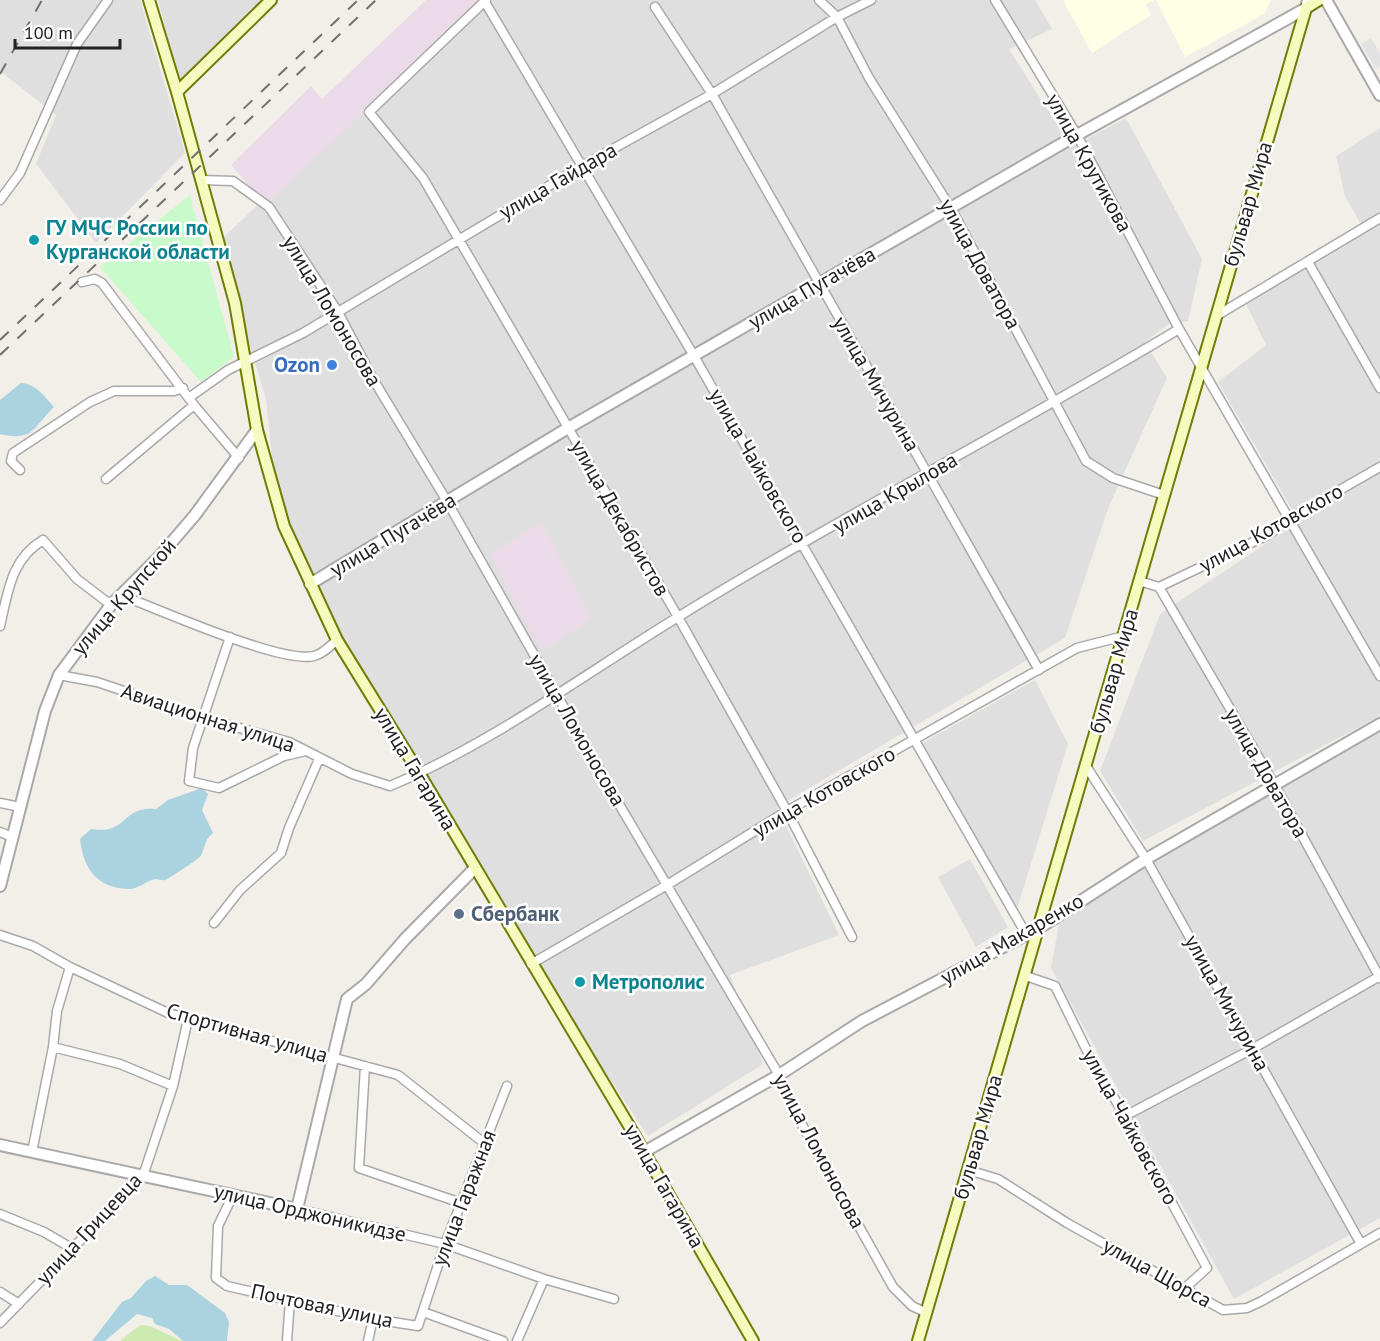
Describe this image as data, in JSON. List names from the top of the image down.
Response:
{
  "streets": {
    "main road": ["бульвар Мира", "улица Пугачёва", "улица Гагарина"],
    "street": [
      "улица Крутикова",
      "улица Гайдара",
      "улица Доватора",
      "улица Ломоносова",
      "улица Мичурина",
      "улица Чайковского",
      "улица Крылова",
      "улица Декабристов",
      "улица Котовского",
      "улица Крупской",
      "Авиационная улица",
      "улица Макаренко",
      "Спортивная улица",
      "улица Гаражная",
      "улица Орджоникидзе",
      "улица Грицевца",
      "улица Щорса",
      "Почтовая улица"
    ]
  },
  "crossings": [
    ["улица Крутикова", "улица Пугачёва"],
    ["улица Крутикова", "улица Крылова"],
    ["улица Гайдара", "улица Доватора"],
    ["улица Гайдара", "улица Ломоносова"],
    ["улица Гайдара", "улица Мичурина"],
    ["улица Гайдара", "улица Чайковского"],
    ["улица Гайдара", "улица Декабристов"],
    ["улица Гайдара", "улица Гагарина"],
    ["бульвар Мира", "улица Доватора"],
    ["бульвар Мира", "улица Пугачёва"],
    ["бульвар Мира", "улица Ломоносова"],
    ["бульвар Мира", "улица Мичурина"],
    ["бульвар Мира", "улица Чайковского"],
    ["бульвар Мира", "улица Котовского"],
    ["бульвар Мира", "улица Макаренко"],
    ["бульвар Мира", "улица Щорса"],
    ["улица Доватора", "улица Пугачёва"],
    ["улица Доватора", "улица Крылова"],
    ["улица Доватора", "улица Котовского"],
    ["улица Доватора", "улица Макаренко"],
    ["улица Пугачёва", "улица Ломоносова"],
    ["улица Пугачёва", "улица Мичурина"],
    ["улица Пугачёва", "улица Чайковского"],
    ["улица Пугачёва", "улица Декабристов"],
    ["улица Пугачёва", "улица Гагарина"],
    ["улица Ломоносова", "улица Крылова"],
    ["улица Ломоносова", "улица Котовского"],
    ["улица Ломоносова", "улица Гагарина"],
    ["улица Ломоносова", "улица Макаренко"],
    ["улица Мичурина", "улица Крылова"],
    ["улица Мичурина", "улица Котовского"],
    ["улица Мичурина", "улица Макаренко"],
    ["улица Мичурина", "улица Щорса"],
    ["улица Чайковского", "улица Крылова"],
    ["улица Чайковского", "улица Декабристов"],
    ["улица Чайковского", "улица Котовского"],
    ["улица Чайковского", "улица Макаренко"],
    ["улица Чайковского", "улица Щорса"],
    ["улица Крылова", "улица Декабристов"],
    ["улица Крылова", "Авиационная улица"],
    ["улица Крылова", "улица Гагарина"],
    ["улица Декабристов", "улица Котовского"],
    ["улица Котовского", "улица Гагарина"],
    ["улица Крупской", "Авиационная улица"],
    ["улица Крупской", "улица Гагарина"],
    ["Авиационная улица", "улица Гагарина"],
    ["улица Гагарина", "улица Макаренко"],
    ["Спортивная улица", "улица Гаражная"],
    ["Спортивная улица", "улица Грицевца"],
    ["улица Гаражная", "улица Орджоникидзе"],
    ["улица Гаражная", "Почтовая улица"],
    ["улица Орджоникидзе", "улица Грицевца"],
    ["улица Орджоникидзе", "Почтовая улица"]
  ],
  "places": [
    "ГУ МЧС России по Курганской области",
    "Ozon",
    "Сбербанк",
    "Метрополис"
  ],
  "scale_bar": "100 m"
}
